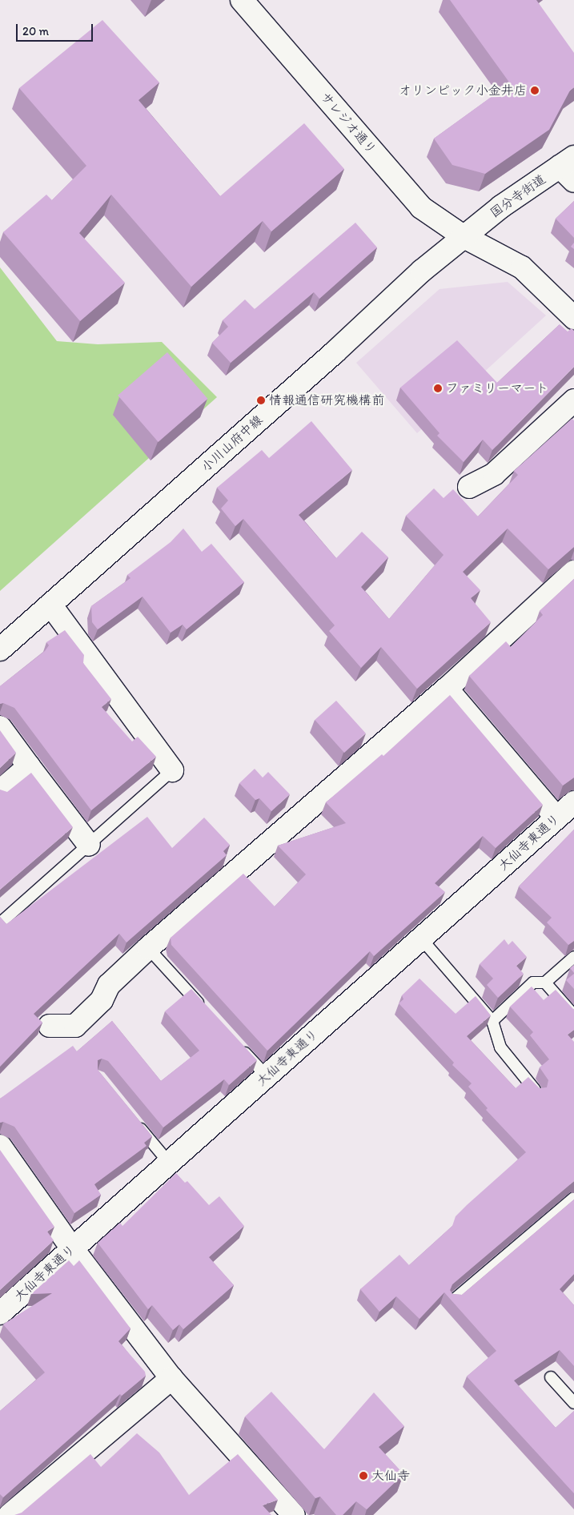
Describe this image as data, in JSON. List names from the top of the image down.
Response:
{
  "streets": {
    "street": [
      "サレジオ通り",
      "国分寺街道",
      "小川山府中線",
      "大仙寺東通り"
    ]
  },
  "crossings": [
    ["サレジオ通り", "国分寺街道"],
    ["サレジオ通り", "小川山府中線"],
    ["国分寺街道", "小川山府中線"]
  ],
  "places": [
    "オリンピック小金井店",
    "ファミリーマート",
    "情報通信研究機構前",
    "大仙寺"
  ],
  "scale_bar": "20 m"
}
